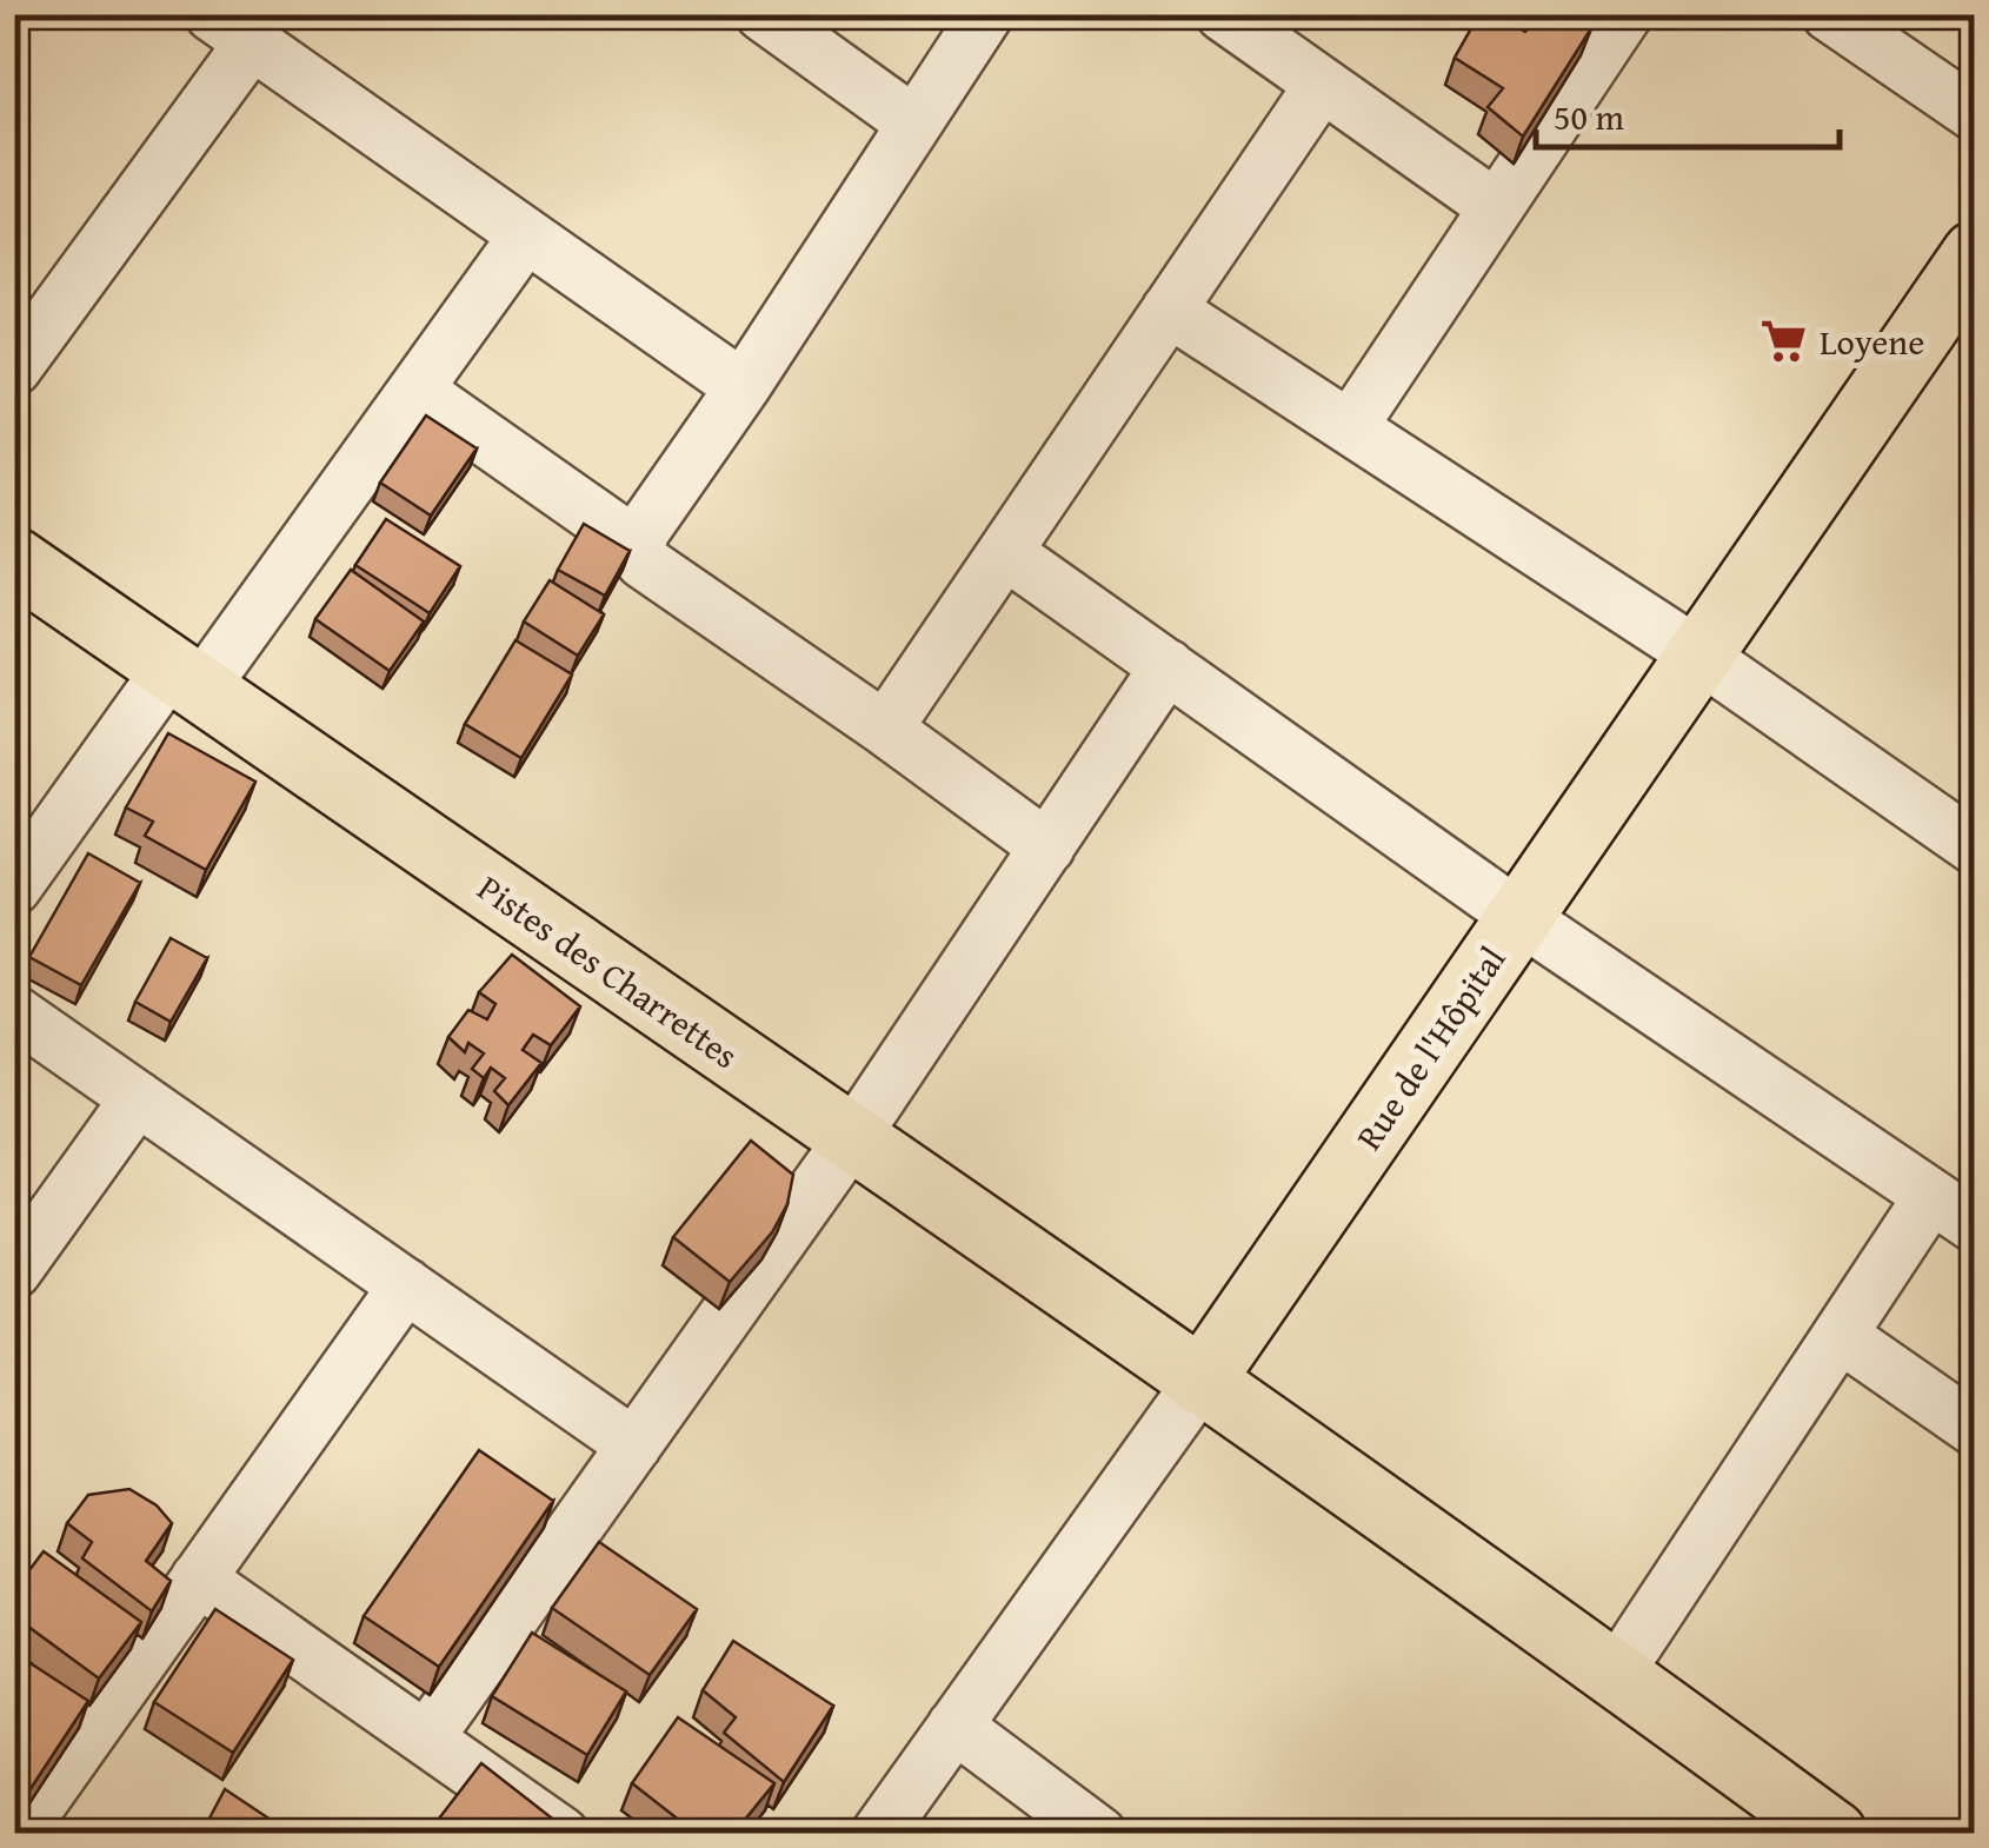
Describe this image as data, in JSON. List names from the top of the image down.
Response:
{
  "streets": {
    "main road": ["Pistes des Charrettes", "Rue de l'Hôpital"]
  },
  "crossings": [
    ["Pistes des Charrettes", "Rue de l'Hôpital"]
  ],
  "places": {
    "supermarket": ["Loyene"]
  },
  "scale_bar": "50 m"
}
